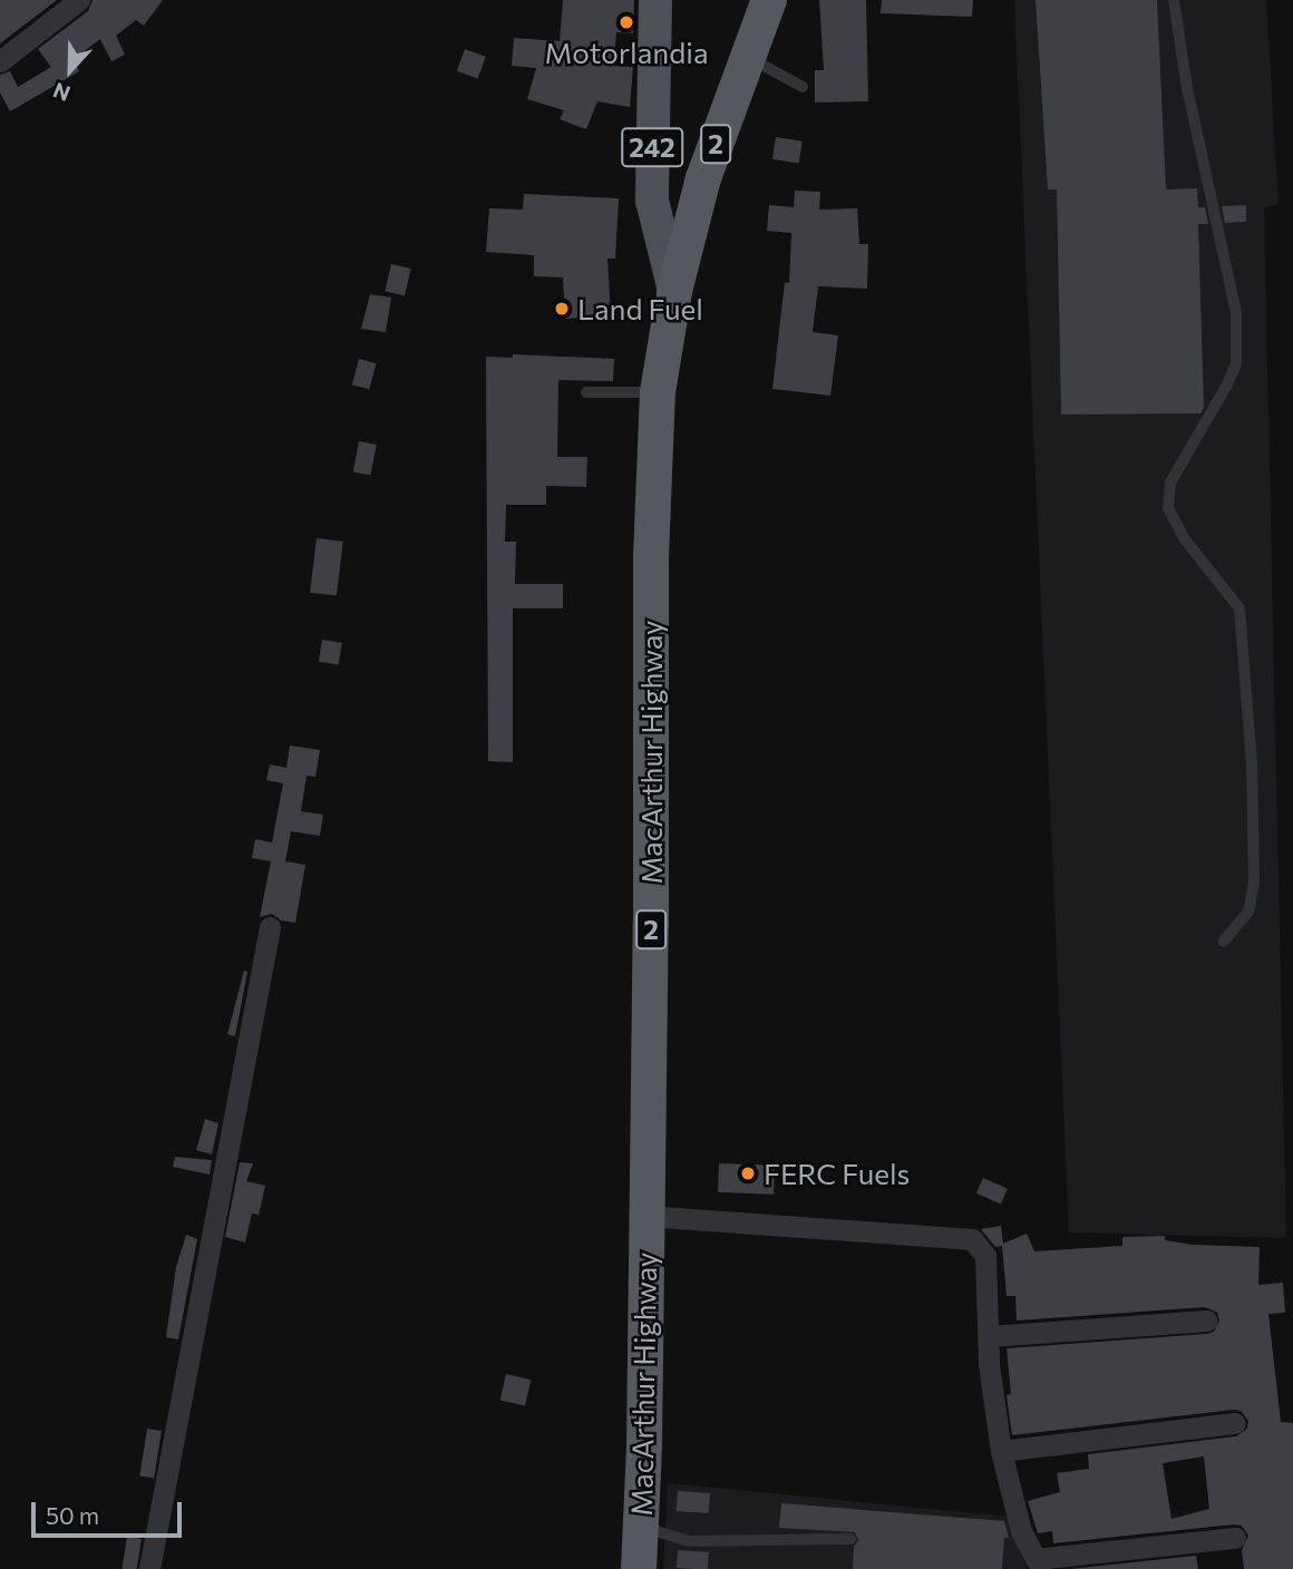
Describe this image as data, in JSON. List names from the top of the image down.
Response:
{
  "streets": {
    "highway": ["2", "MacArthur Highway"],
    "main road": ["242"]
  },
  "crossings": [
    ["242", "MacArthur Highway"]
  ],
  "places": ["Motorlandia", "Land Fuel", "FERC Fuels"],
  "scale_bar": "50 m",
  "north": "bottom"
}
